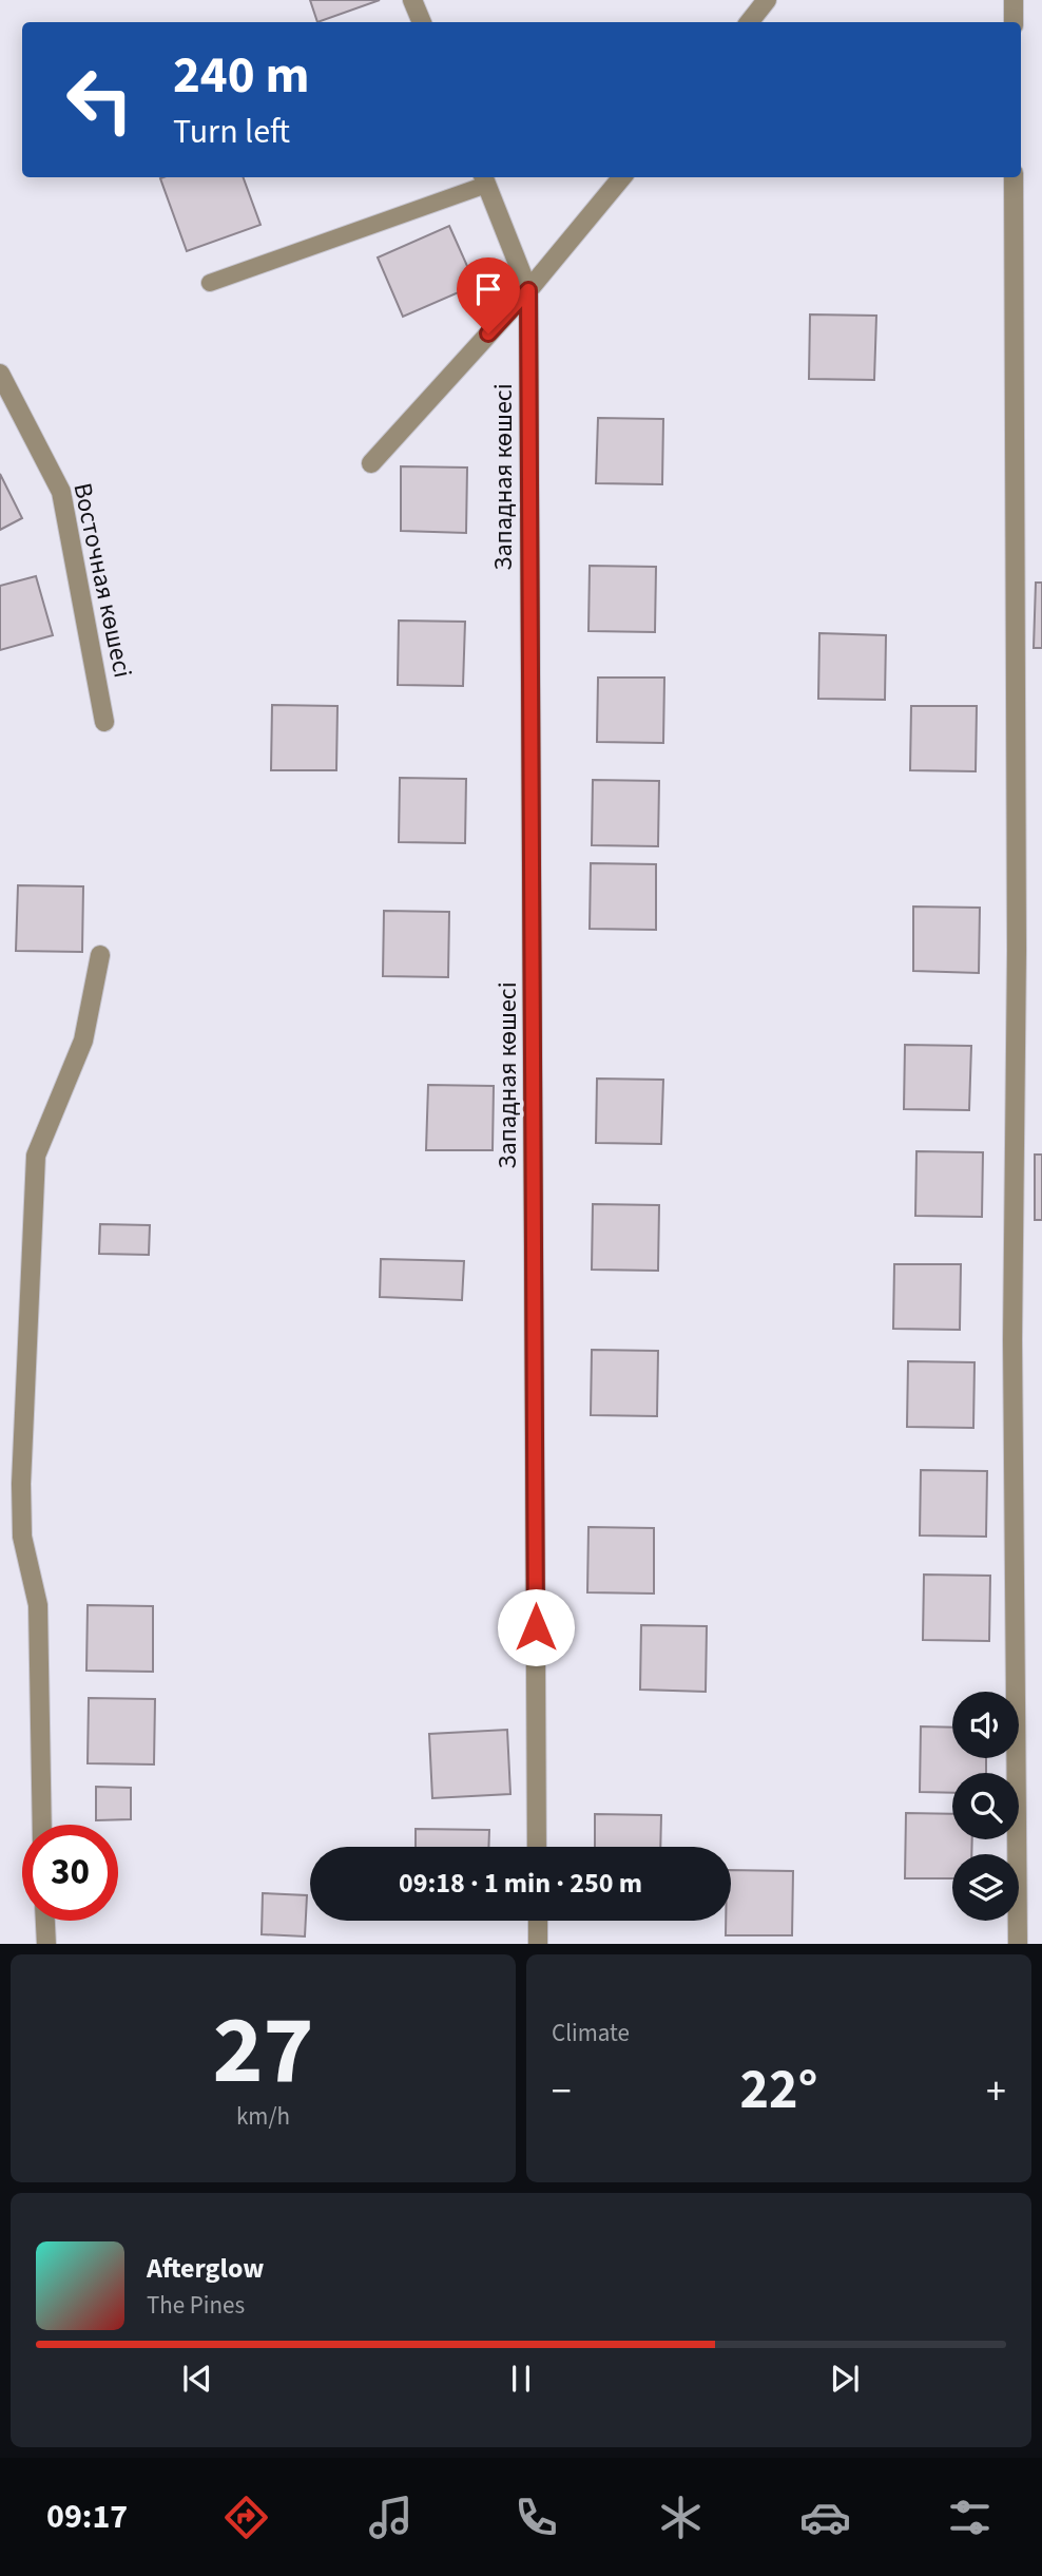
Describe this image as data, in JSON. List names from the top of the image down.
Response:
{
  "streets": {
    "street": ["Западная көшесі", "Восточная көшесі"]
  },
  "page": {
    "turn": ["240 m", "Turn left"],
    "limit": "30",
    "trip": "09:18 · 1 min · 250 m",
    "tile": [
      ["27", "km/h"],
      "Climate"
    ],
    "heat": ["−", "22°", "+"],
    "song": ["Afterglow", "The Pines"],
    "tabs": "09:17"
  }
}
